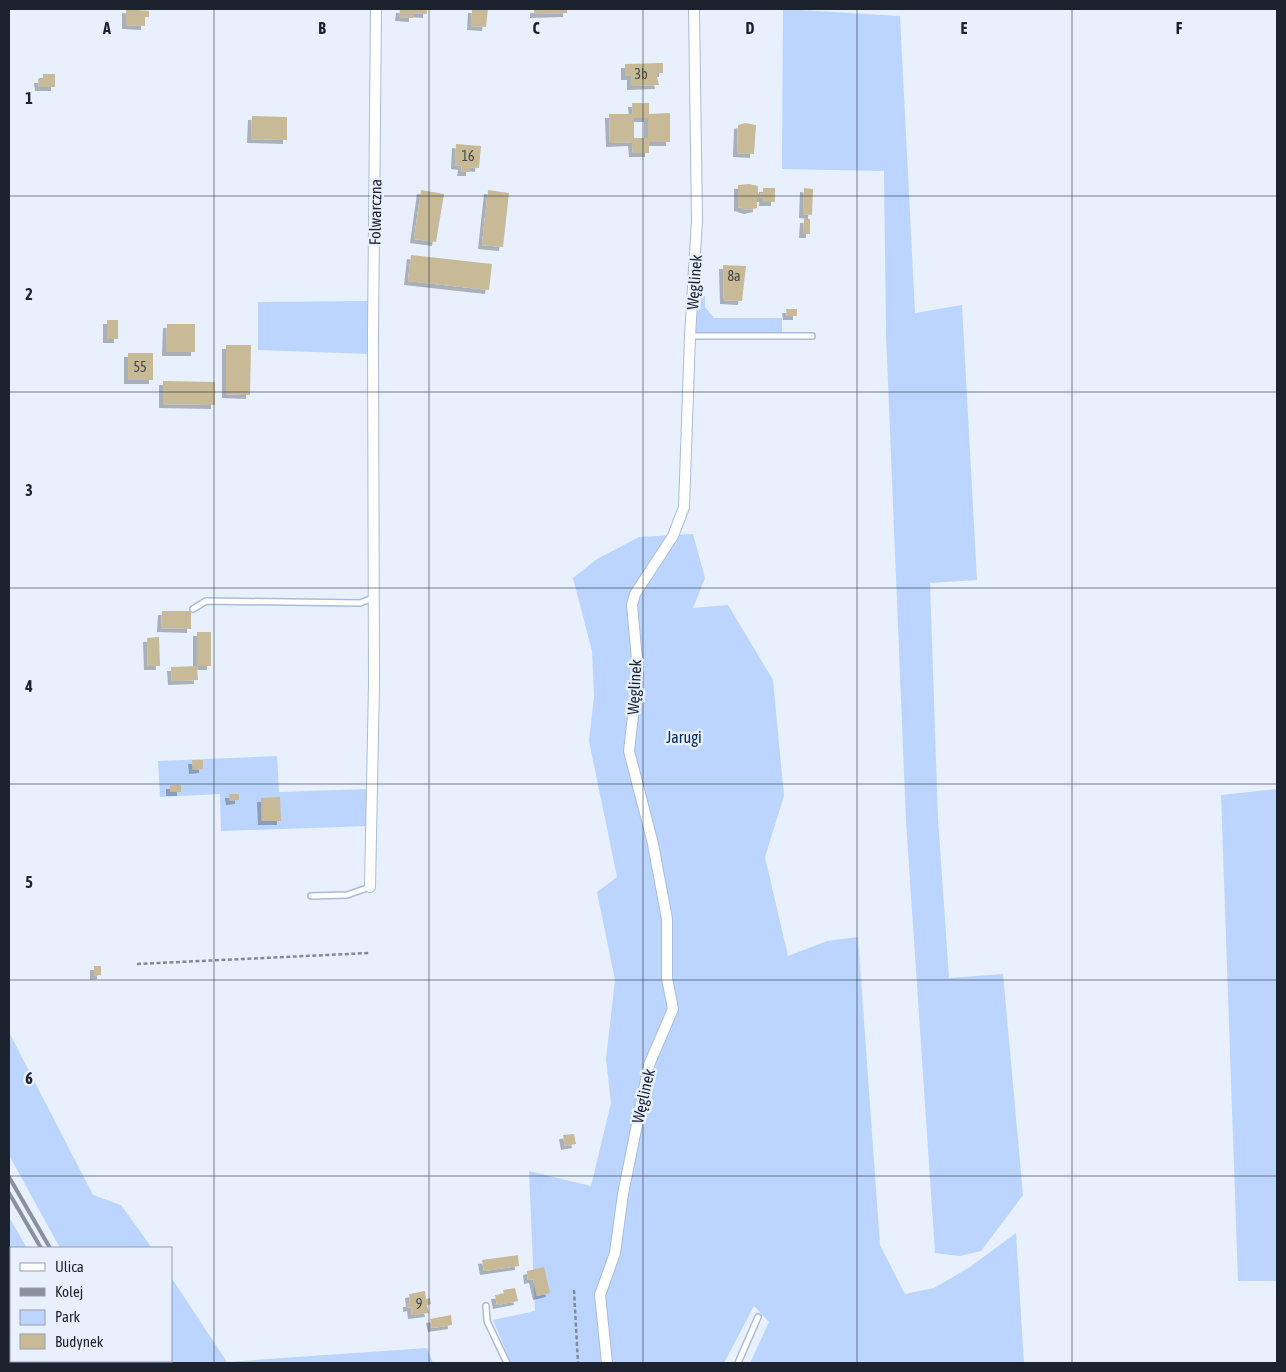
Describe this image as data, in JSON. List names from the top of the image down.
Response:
{
  "streets": {
    "street": ["Folwarczna", "Węglinek"]
  },
  "parks": ["Jarugi"],
  "house_numbers": [
    "3b",
    "16",
    "8a",
    "55",
    "9"
  ],
  "legend": [
    "Ulica",
    "Kolej",
    "Park",
    "Budynek"
  ],
  "grid": {
    "columns": [
      "A",
      "B",
      "C",
      "D",
      "E",
      "F"
    ],
    "rows": [
      "1",
      "2",
      "3",
      "4",
      "5",
      "6"
    ]
  }
}
